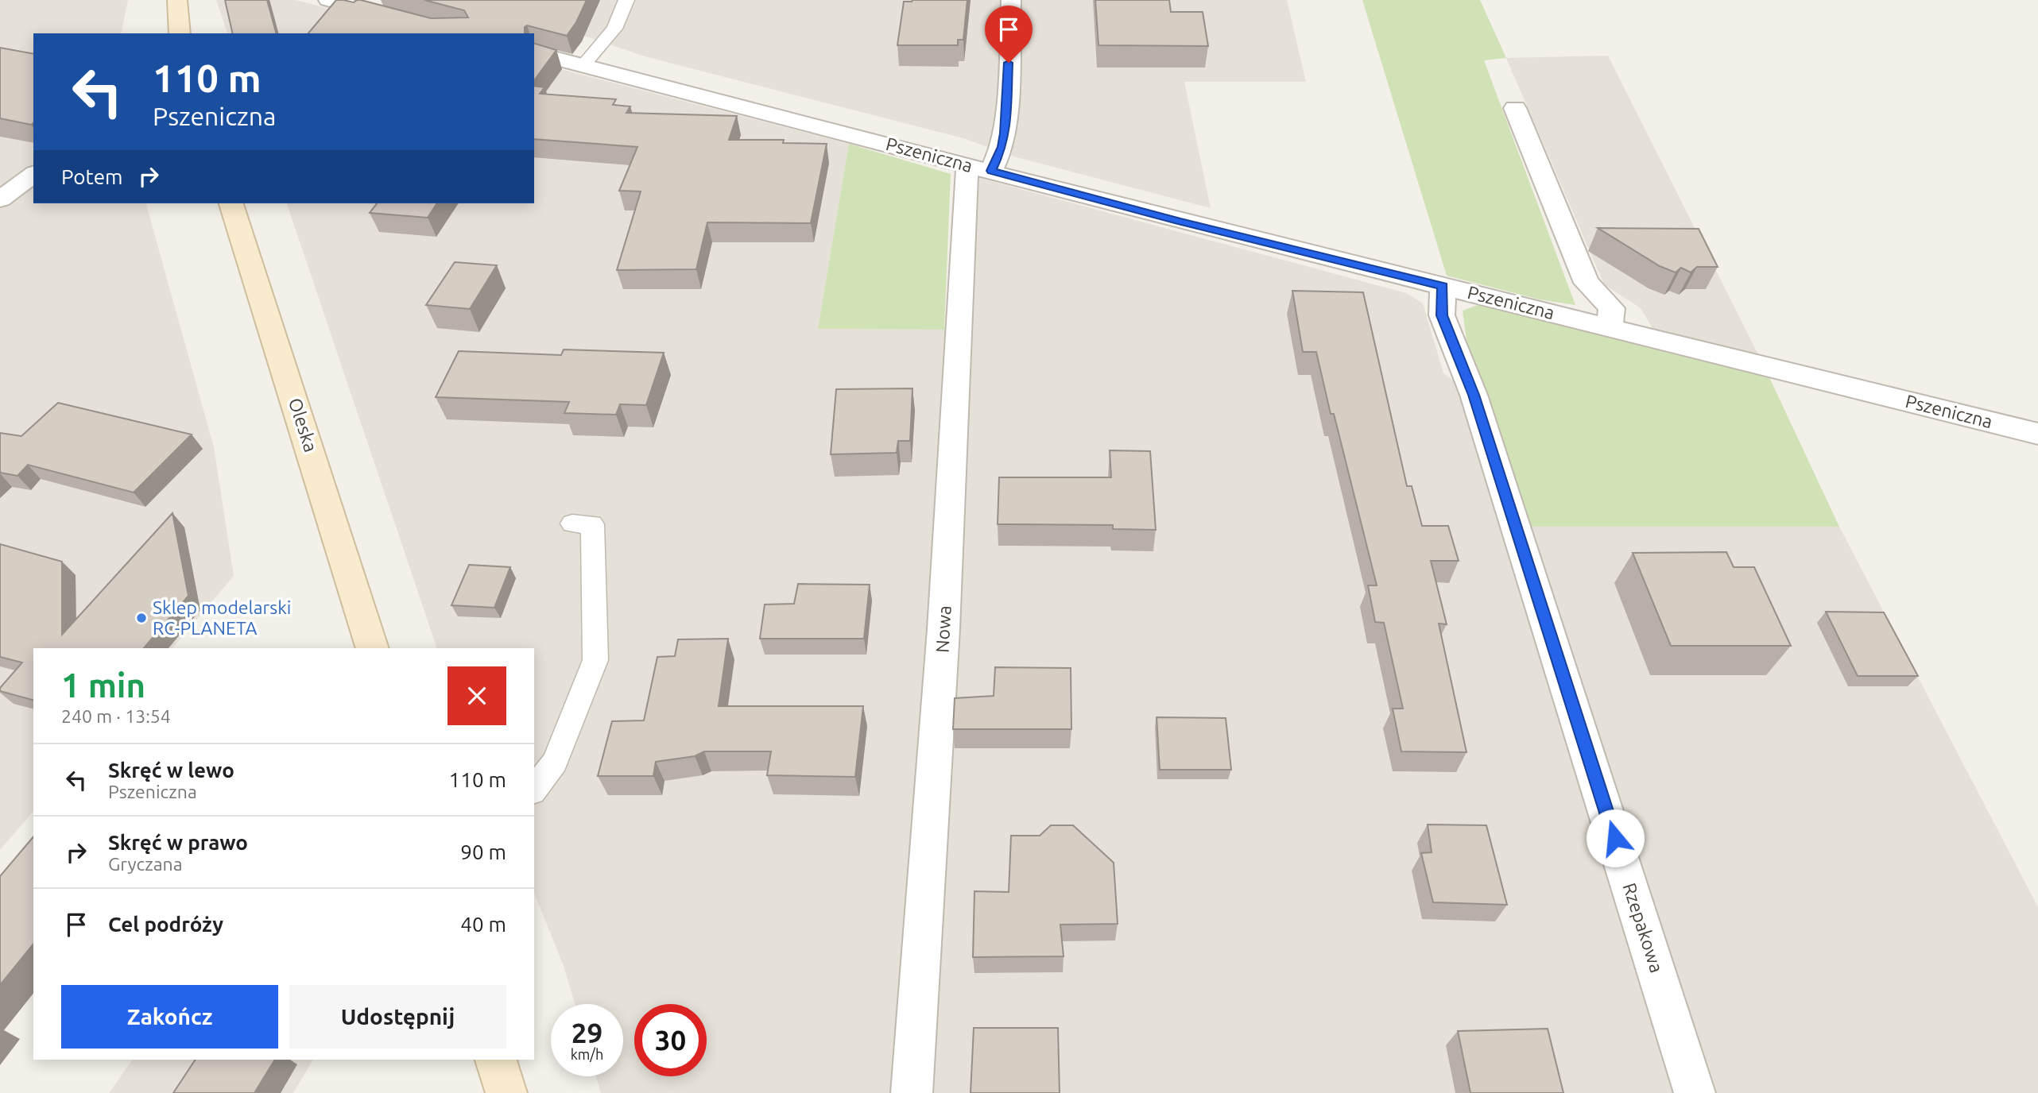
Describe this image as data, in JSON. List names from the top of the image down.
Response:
{
  "streets": {
    "main road": ["Oleska"],
    "street": ["Pszeniczna", "Nowa", "Rzepakowa"]
  },
  "crossings": [
    ["Pszeniczna", "Nowa"],
    ["Pszeniczna", "Rzepakowa"]
  ],
  "places": ["Sklep modelarski RC-PLANETA"],
  "page": {
    "turn": ["110 m", "Pszeniczna"],
    "then": "Potem",
    "heading": ["1 min", "240 m · 13:54"],
    "list": [
      {
        "name": "Skręć w lewo",
        "note": "Pszeniczna",
        "value": "110 m"
      },
      {
        "name": "Skręć w prawo",
        "note": "Gryczana",
        "value": "90 m"
      },
      {
        "name": "Cel podróży",
        "value": "40 m"
      }
    ],
    "buttons": ["Zakończ", "Udostępnij"],
    "speed": "29 km/h",
    "limit": "30"
  }
}
